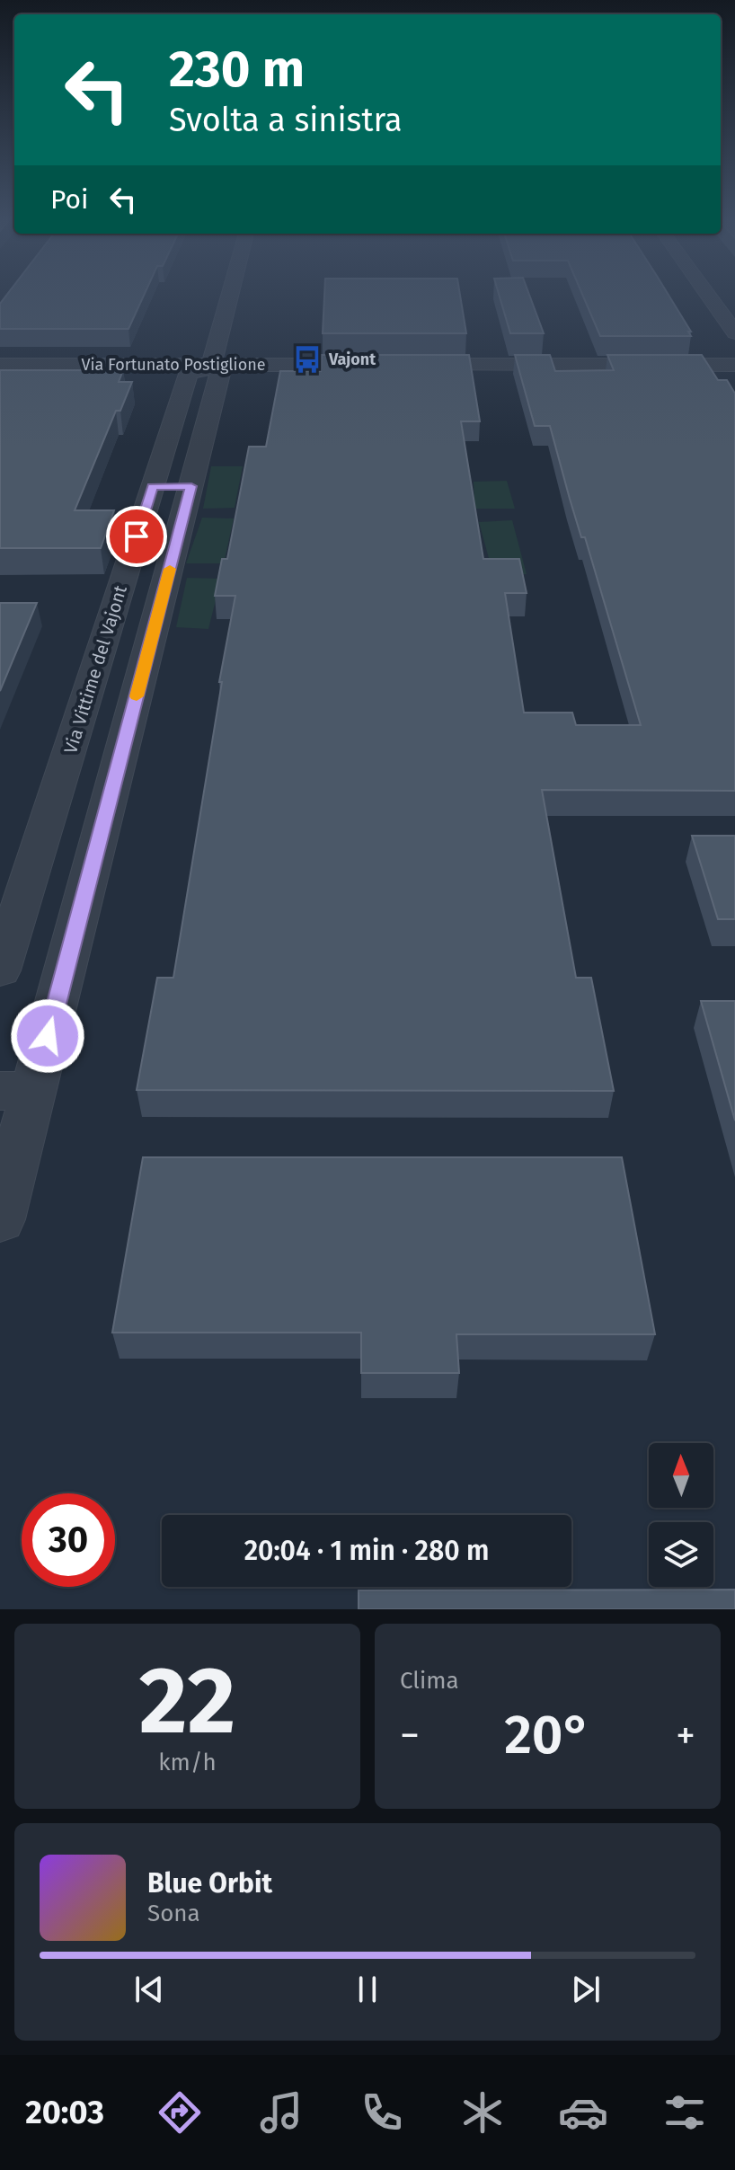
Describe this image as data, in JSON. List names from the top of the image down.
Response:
{
  "streets": {
    "street": ["Via Fortunato Postiglione", "Via Vittime del Vajont"]
  },
  "crossings": [
    ["Via Fortunato Postiglione", "Via Vittime del Vajont"]
  ],
  "places": {
    "bus stop": ["Vajont"]
  },
  "north": "top",
  "page": {
    "turn": ["230 m", "Svolta a sinistra"],
    "then": "Poi",
    "limit": "30",
    "trip": "20:04 · 1 min · 280 m",
    "tile": [
      ["22", "km/h"],
      "Clima"
    ],
    "heat": ["−", "20°", "+"],
    "song": ["Blue Orbit", "Sona"],
    "tabs": "20:03"
  }
}
